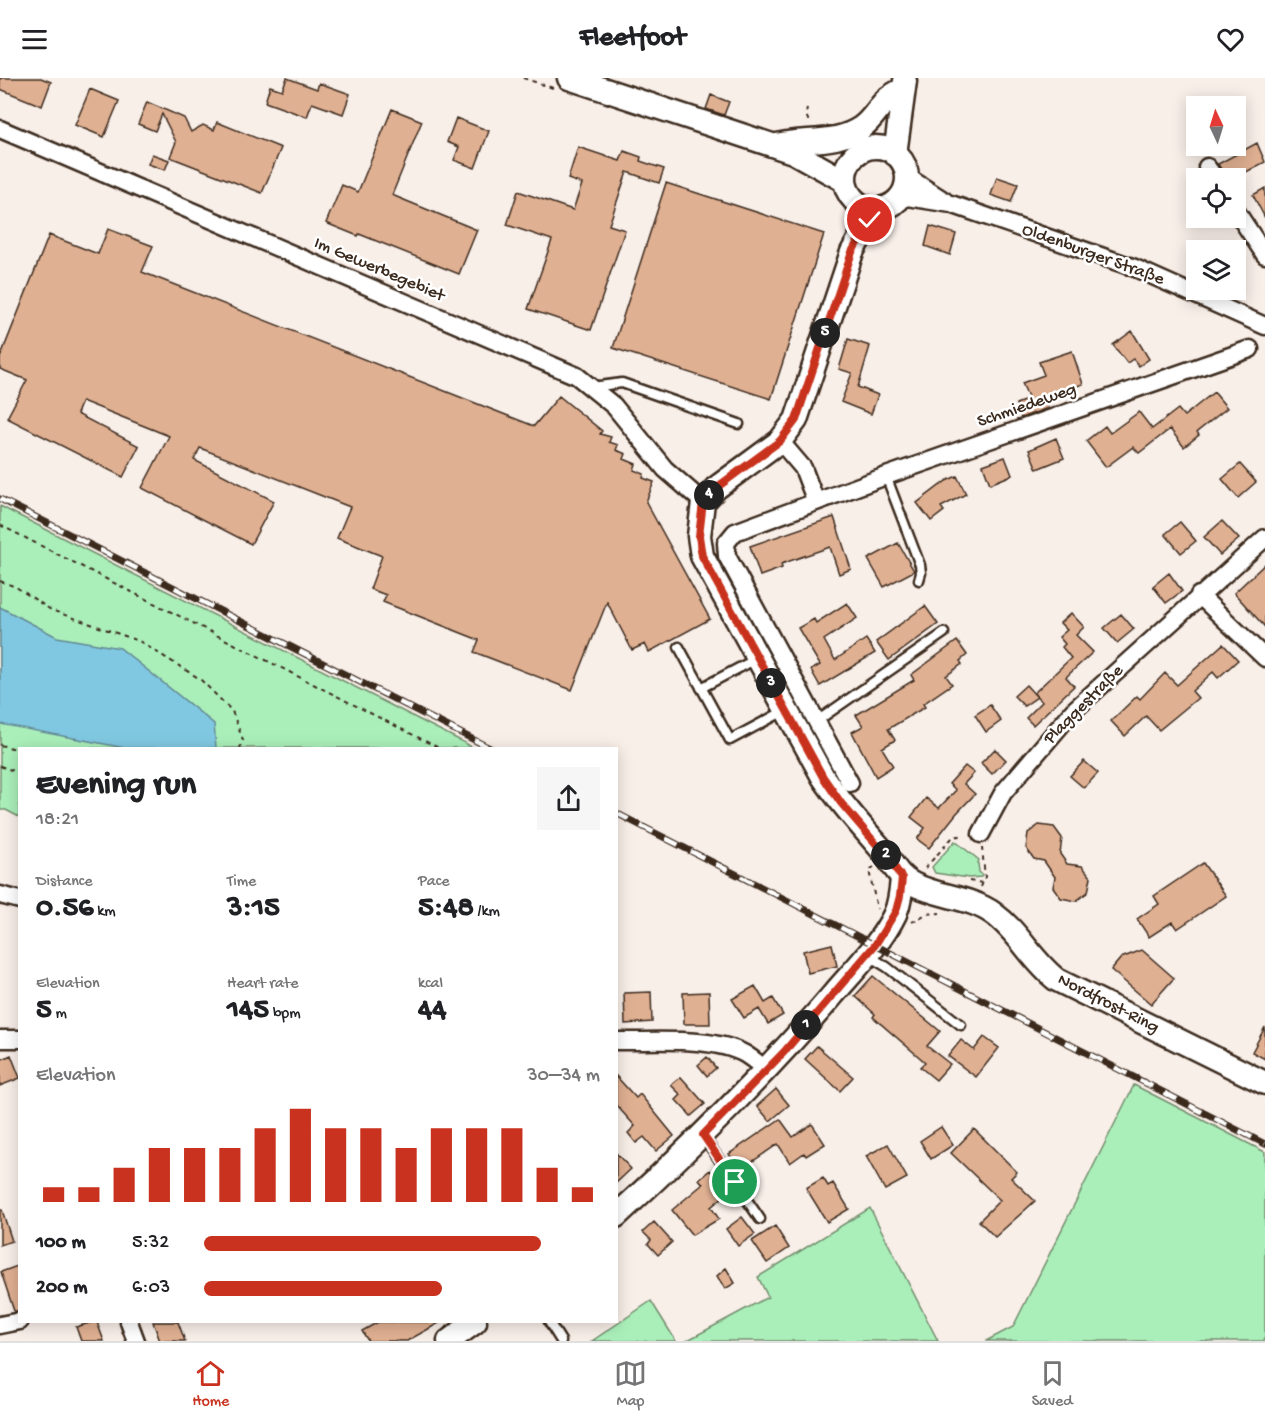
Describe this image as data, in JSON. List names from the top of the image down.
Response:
{
  "streets": {
    "street": [
      "Oldenburger Straße",
      "Im Gewerbegebiet",
      "Schmiedeweg",
      "Plaggestraße",
      "Nordfrost-Ring"
    ]
  },
  "north": "top",
  "page": {
    "header": "Fleetfoot",
    "pins": [
      "5",
      "4",
      "3",
      "2",
      "1"
    ],
    "heading": ["Evening run", "18:21"],
    "stats": [
      ["Distance", "0.56 km"],
      ["Time", "3:15"],
      ["Pace", "5:48 /km"],
      ["Elevation", "5 m"],
      ["Heart rate", "145 bpm"],
      ["kcal", "44"]
    ],
    "chart": ["Elevation", "30–34 m"],
    "list": [
      {
        "name": "100 m",
        "note": "5:32"
      },
      {
        "name": "200 m",
        "note": "6:03"
      }
    ],
    "tabs": ["Home", "Map", "Saved"]
  }
}
